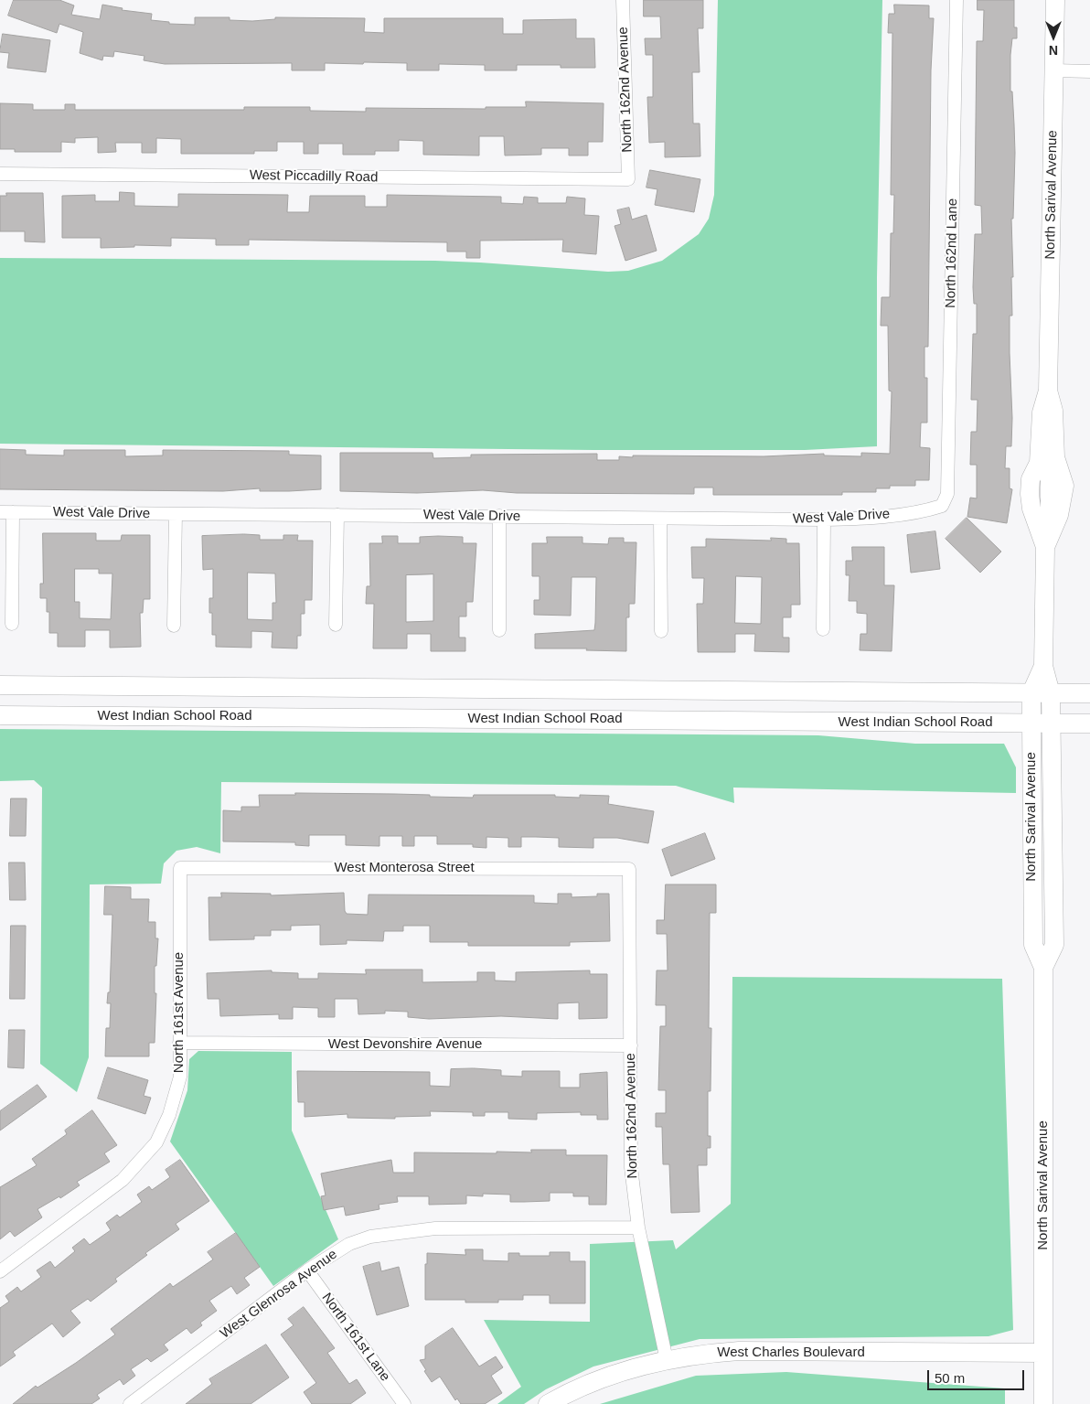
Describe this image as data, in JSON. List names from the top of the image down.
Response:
{
  "streets": {
    "street": [
      "North 162nd Avenue",
      "West Piccadilly Road",
      "North Sarival Avenue",
      "North 162nd Lane",
      "West Vale Drive",
      "West Indian School Road",
      "West Monterosa Street",
      "North 161st Avenue",
      "West Devonshire Avenue",
      "West Glenrosa Avenue",
      "North 161st Lane",
      "West Charles Boulevard"
    ]
  },
  "crossings": [
    ["North 162nd Avenue", "West Piccadilly Road"],
    ["North 162nd Avenue", "West Monterosa Street"],
    ["North 162nd Avenue", "West Devonshire Avenue"],
    ["North 162nd Avenue", "West Glenrosa Avenue"],
    ["North 162nd Avenue", "West Charles Boulevard"],
    ["North Sarival Avenue", "West Indian School Road"],
    ["North Sarival Avenue", "West Charles Boulevard"],
    ["North 162nd Lane", "West Vale Drive"],
    ["West Monterosa Street", "North 161st Avenue"],
    ["North 161st Avenue", "West Devonshire Avenue"],
    ["West Glenrosa Avenue", "North 161st Lane"]
  ],
  "scale_bar": "50 m",
  "north": "bottom"
}
